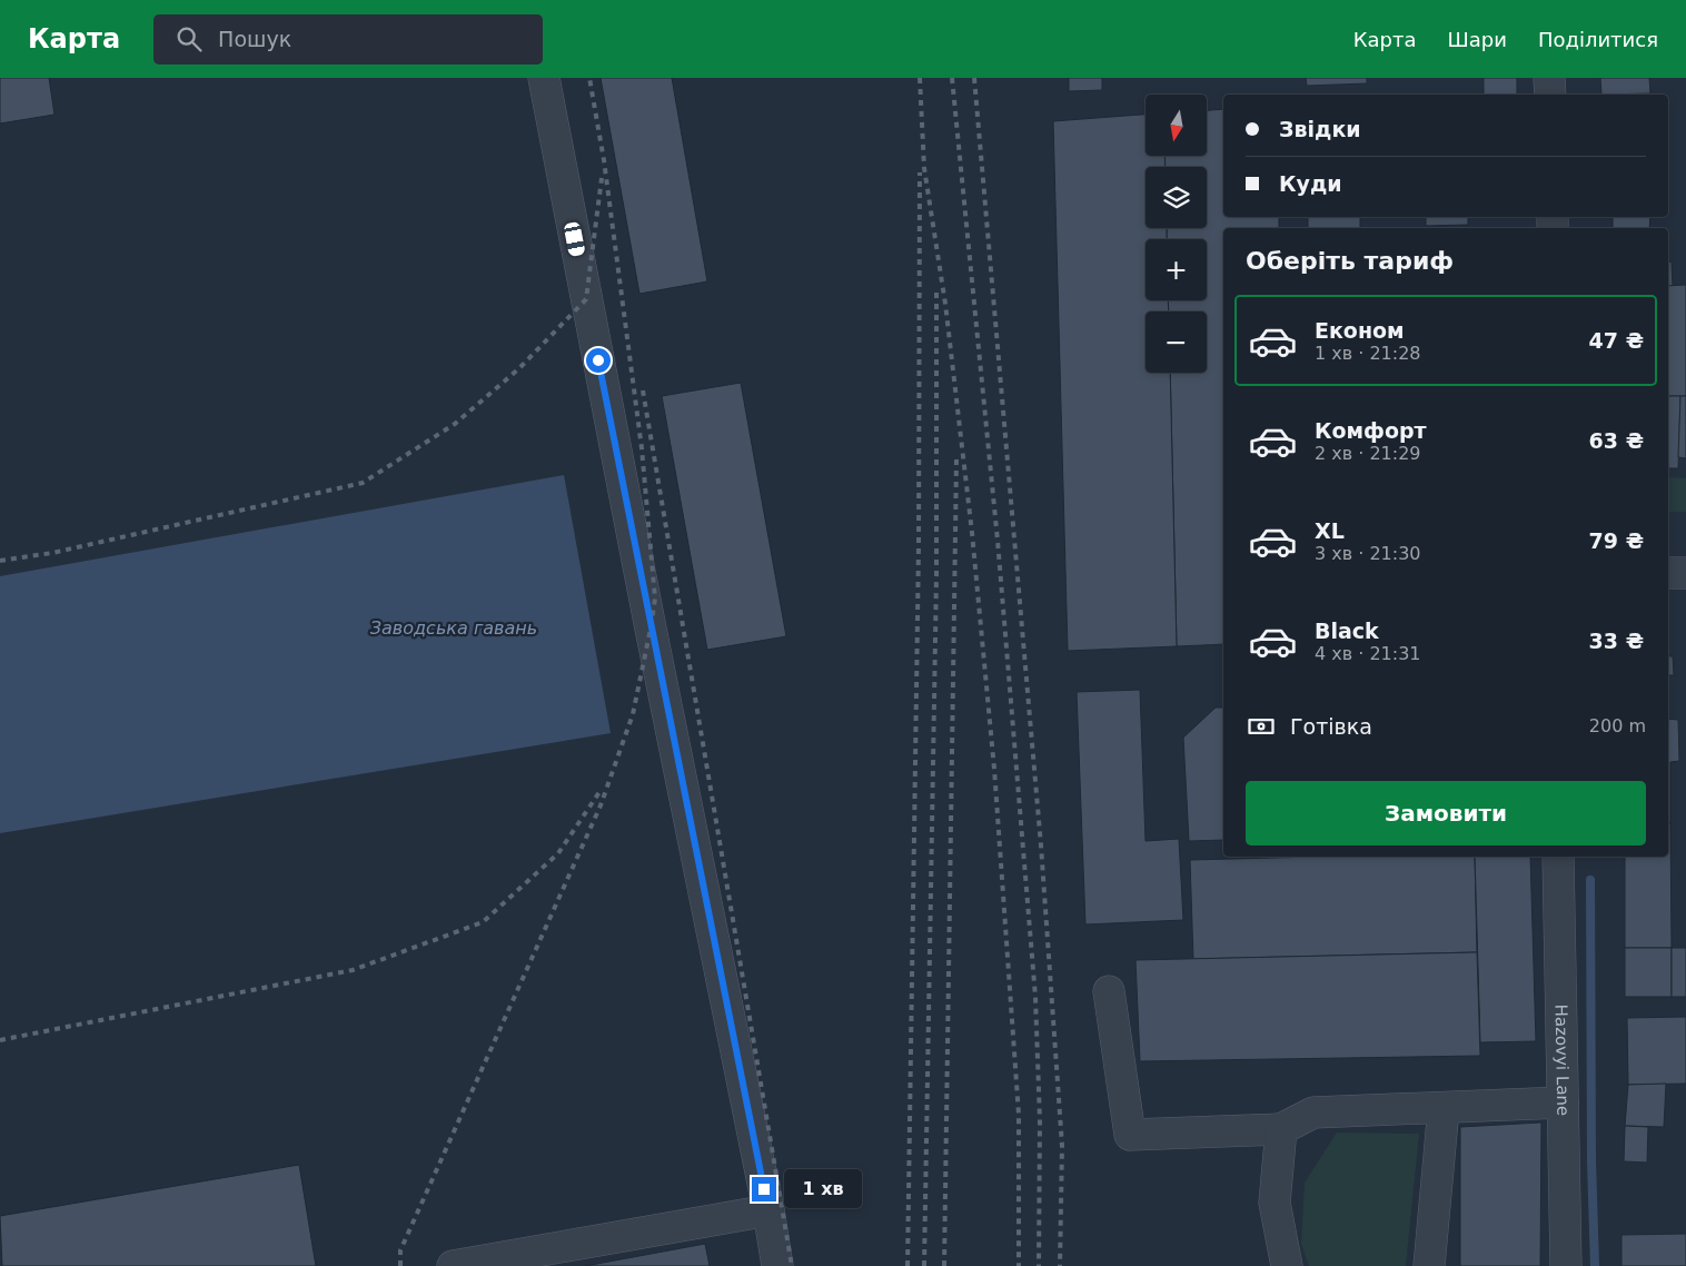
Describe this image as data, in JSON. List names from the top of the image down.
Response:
{
  "streets": {
    "street": ["Hazovyi Lane"]
  },
  "water": ["Заводська гавань"],
  "north": "bottom",
  "page": {
    "header": "Карта",
    "search": "Пошук",
    "nav": ["Карта", "Шари", "Поділитися"],
    "map_buttons": ["+", "−"],
    "banner": ["Звідки", "Куди"],
    "heading": "Оберіть тариф",
    "list": [
      {
        "name": "Економ",
        "note": "1 хв · 21:28",
        "value": "47 ₴"
      },
      {
        "name": "Комфорт",
        "note": "2 хв · 21:29",
        "value": "63 ₴"
      },
      {
        "name": "XL",
        "note": "3 хв · 21:30",
        "value": "79 ₴"
      },
      {
        "name": "Black",
        "note": "4 хв · 21:31",
        "value": "33 ₴"
      }
    ],
    "pay": ["Готівка", "200 m"],
    "buttons": "Замовити",
    "bubble": "1 хв"
  }
}
